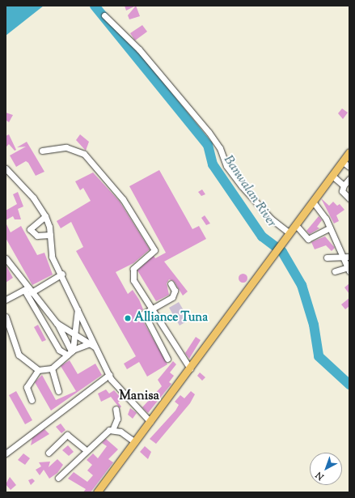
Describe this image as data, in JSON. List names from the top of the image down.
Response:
{
  "districts": ["Manisa"],
  "water": ["Banwalan River"],
  "places": ["Alliance Tuna"],
  "north": "bottom left"
}
